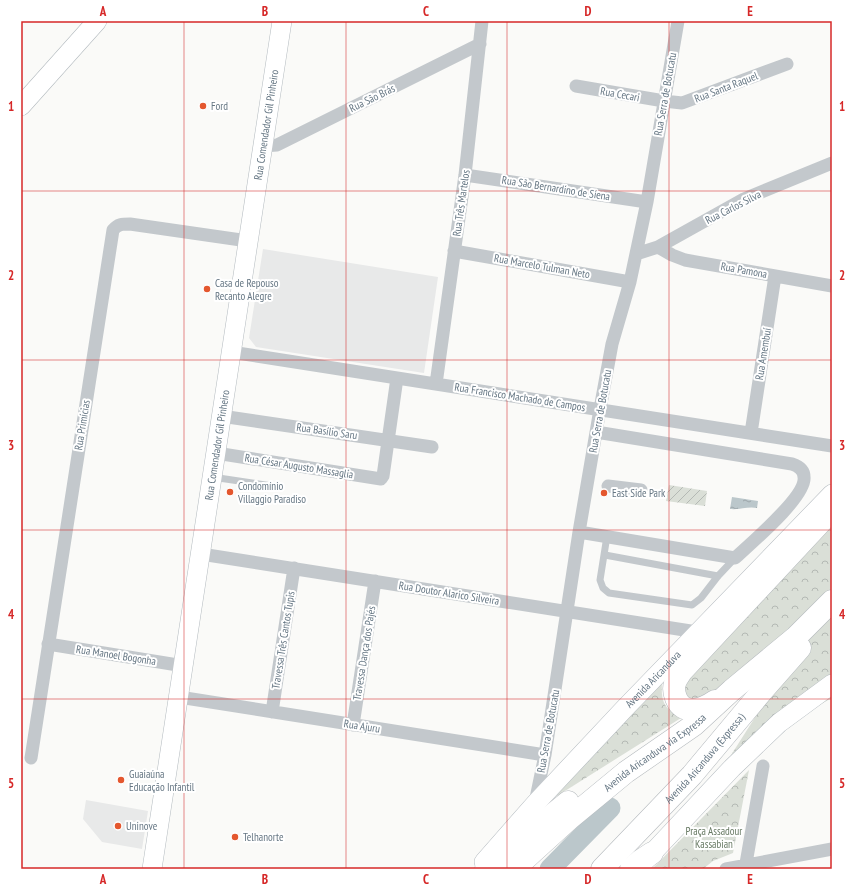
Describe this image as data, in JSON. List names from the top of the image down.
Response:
{
  "streets": {
    "highway": ["Avenida Aricanduva via Expressa", "Avenida Aricanduva (Expressa)"],
    "main road": ["Rua Comendador Gil Pinheiro", "Avenida Aricanduva"],
    "street": [
      "Rua Santa Raquel",
      "Rua Cecari",
      "Rua Serra de Botucatu",
      "Rua São Brás",
      "Rua São Bernardino de Siena",
      "Rua Três Martelos",
      "Rua Carlos Silva",
      "Rua Marcelo Tulman Neto",
      "Rua Pamona",
      "Rua Amembuí",
      "Rua Francisco Machado de Campos",
      "Rua Primícias",
      "Rua Basílio Saru",
      "Rua César Augusto Massaglia",
      "Rua Doutor Alarico Silveira",
      "Travessa Três Cantos Tupis",
      "Travessa Dança dos Pajés",
      "Rua Manoel Bogonha",
      "Rua Ajuru"
    ]
  },
  "crossings": [
    ["Rua Santa Raquel", "Rua Cecari"],
    ["Rua Santa Raquel", "Rua Serra de Botucatu"],
    ["Rua Cecari", "Rua Serra de Botucatu"],
    ["Rua Serra de Botucatu", "Rua São Bernardino de Siena"],
    ["Rua Serra de Botucatu", "Rua Carlos Silva"],
    ["Rua Serra de Botucatu", "Rua Marcelo Tulman Neto"],
    ["Rua Serra de Botucatu", "Rua Francisco Machado de Campos"],
    ["Rua Serra de Botucatu", "Rua Doutor Alarico Silveira"],
    ["Rua Serra de Botucatu", "Avenida Aricanduva"],
    ["Rua Serra de Botucatu", "Rua Ajuru"],
    ["Rua São Brás", "Rua Comendador Gil Pinheiro"],
    ["Rua São Brás", "Rua Três Martelos"],
    ["Rua Comendador Gil Pinheiro", "Rua Francisco Machado de Campos"],
    ["Rua Comendador Gil Pinheiro", "Rua Primícias"],
    ["Rua Comendador Gil Pinheiro", "Rua Basílio Saru"],
    ["Rua Comendador Gil Pinheiro", "Rua César Augusto Massaglia"],
    ["Rua Comendador Gil Pinheiro", "Rua Doutor Alarico Silveira"],
    ["Rua Comendador Gil Pinheiro", "Rua Manoel Bogonha"],
    ["Rua Comendador Gil Pinheiro", "Rua Ajuru"],
    ["Rua São Bernardino de Siena", "Rua Três Martelos"],
    ["Rua Três Martelos", "Rua Marcelo Tulman Neto"],
    ["Rua Três Martelos", "Rua Francisco Machado de Campos"],
    ["Rua Carlos Silva", "Rua Pamona"],
    ["Rua Pamona", "Rua Amembuí"],
    ["Rua Amembuí", "Rua Francisco Machado de Campos"],
    ["Rua Primícias", "Rua Manoel Bogonha"],
    ["Rua Basílio Saru", "Rua César Augusto Massaglia"],
    ["Rua Doutor Alarico Silveira", "Travessa Três Cantos Tupis"],
    ["Rua Doutor Alarico Silveira", "Travessa Dança dos Pajés"],
    ["Rua Doutor Alarico Silveira", "Avenida Aricanduva"],
    ["Travessa Três Cantos Tupis", "Rua Ajuru"],
    ["Travessa Dança dos Pajés", "Rua Ajuru"],
    ["Avenida Aricanduva via Expressa", "Avenida Aricanduva (Expressa)"]
  ],
  "parks": ["Praça Assadour Kassabian"],
  "places": [
    "Ford",
    "Casa de Repouso Recanto Alegre",
    "Condomínio Villaggio Paradiso",
    "East Side Park",
    "Guaiaúna Educação Infantil",
    "Uninove",
    "Telhanorte"
  ],
  "grid": {
    "columns": [
      "A",
      "B",
      "C",
      "D",
      "E"
    ],
    "rows": [
      "1",
      "2",
      "3",
      "4",
      "5"
    ]
  }
}
